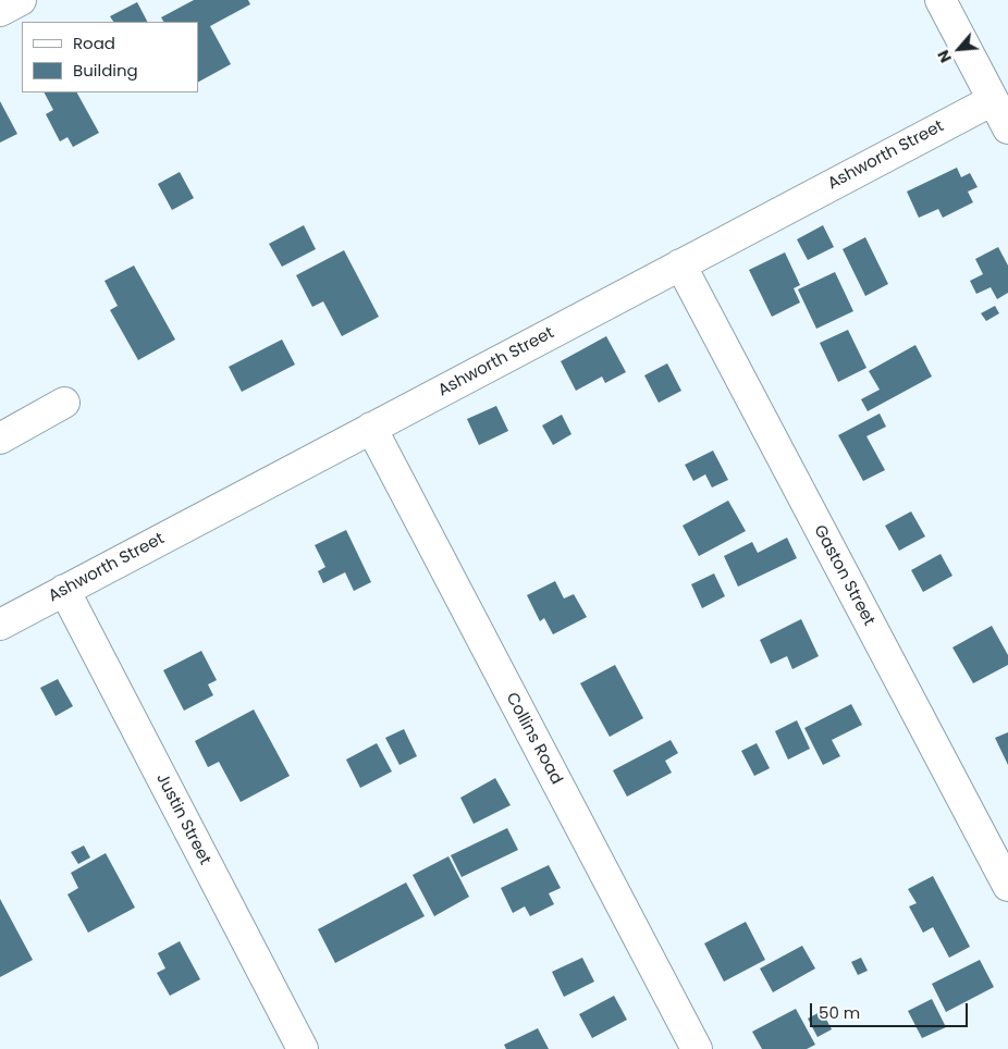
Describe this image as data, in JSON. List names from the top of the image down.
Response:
{
  "streets": {
    "street": [
      "Ashworth Street",
      "Gaston Street",
      "Collins Road",
      "Justin Street"
    ]
  },
  "crossings": [
    ["Ashworth Street", "Gaston Street"],
    ["Ashworth Street", "Collins Road"],
    ["Ashworth Street", "Justin Street"]
  ],
  "legend": ["Road", "Building"],
  "scale_bar": "50 m",
  "north": "bottom left"
}
